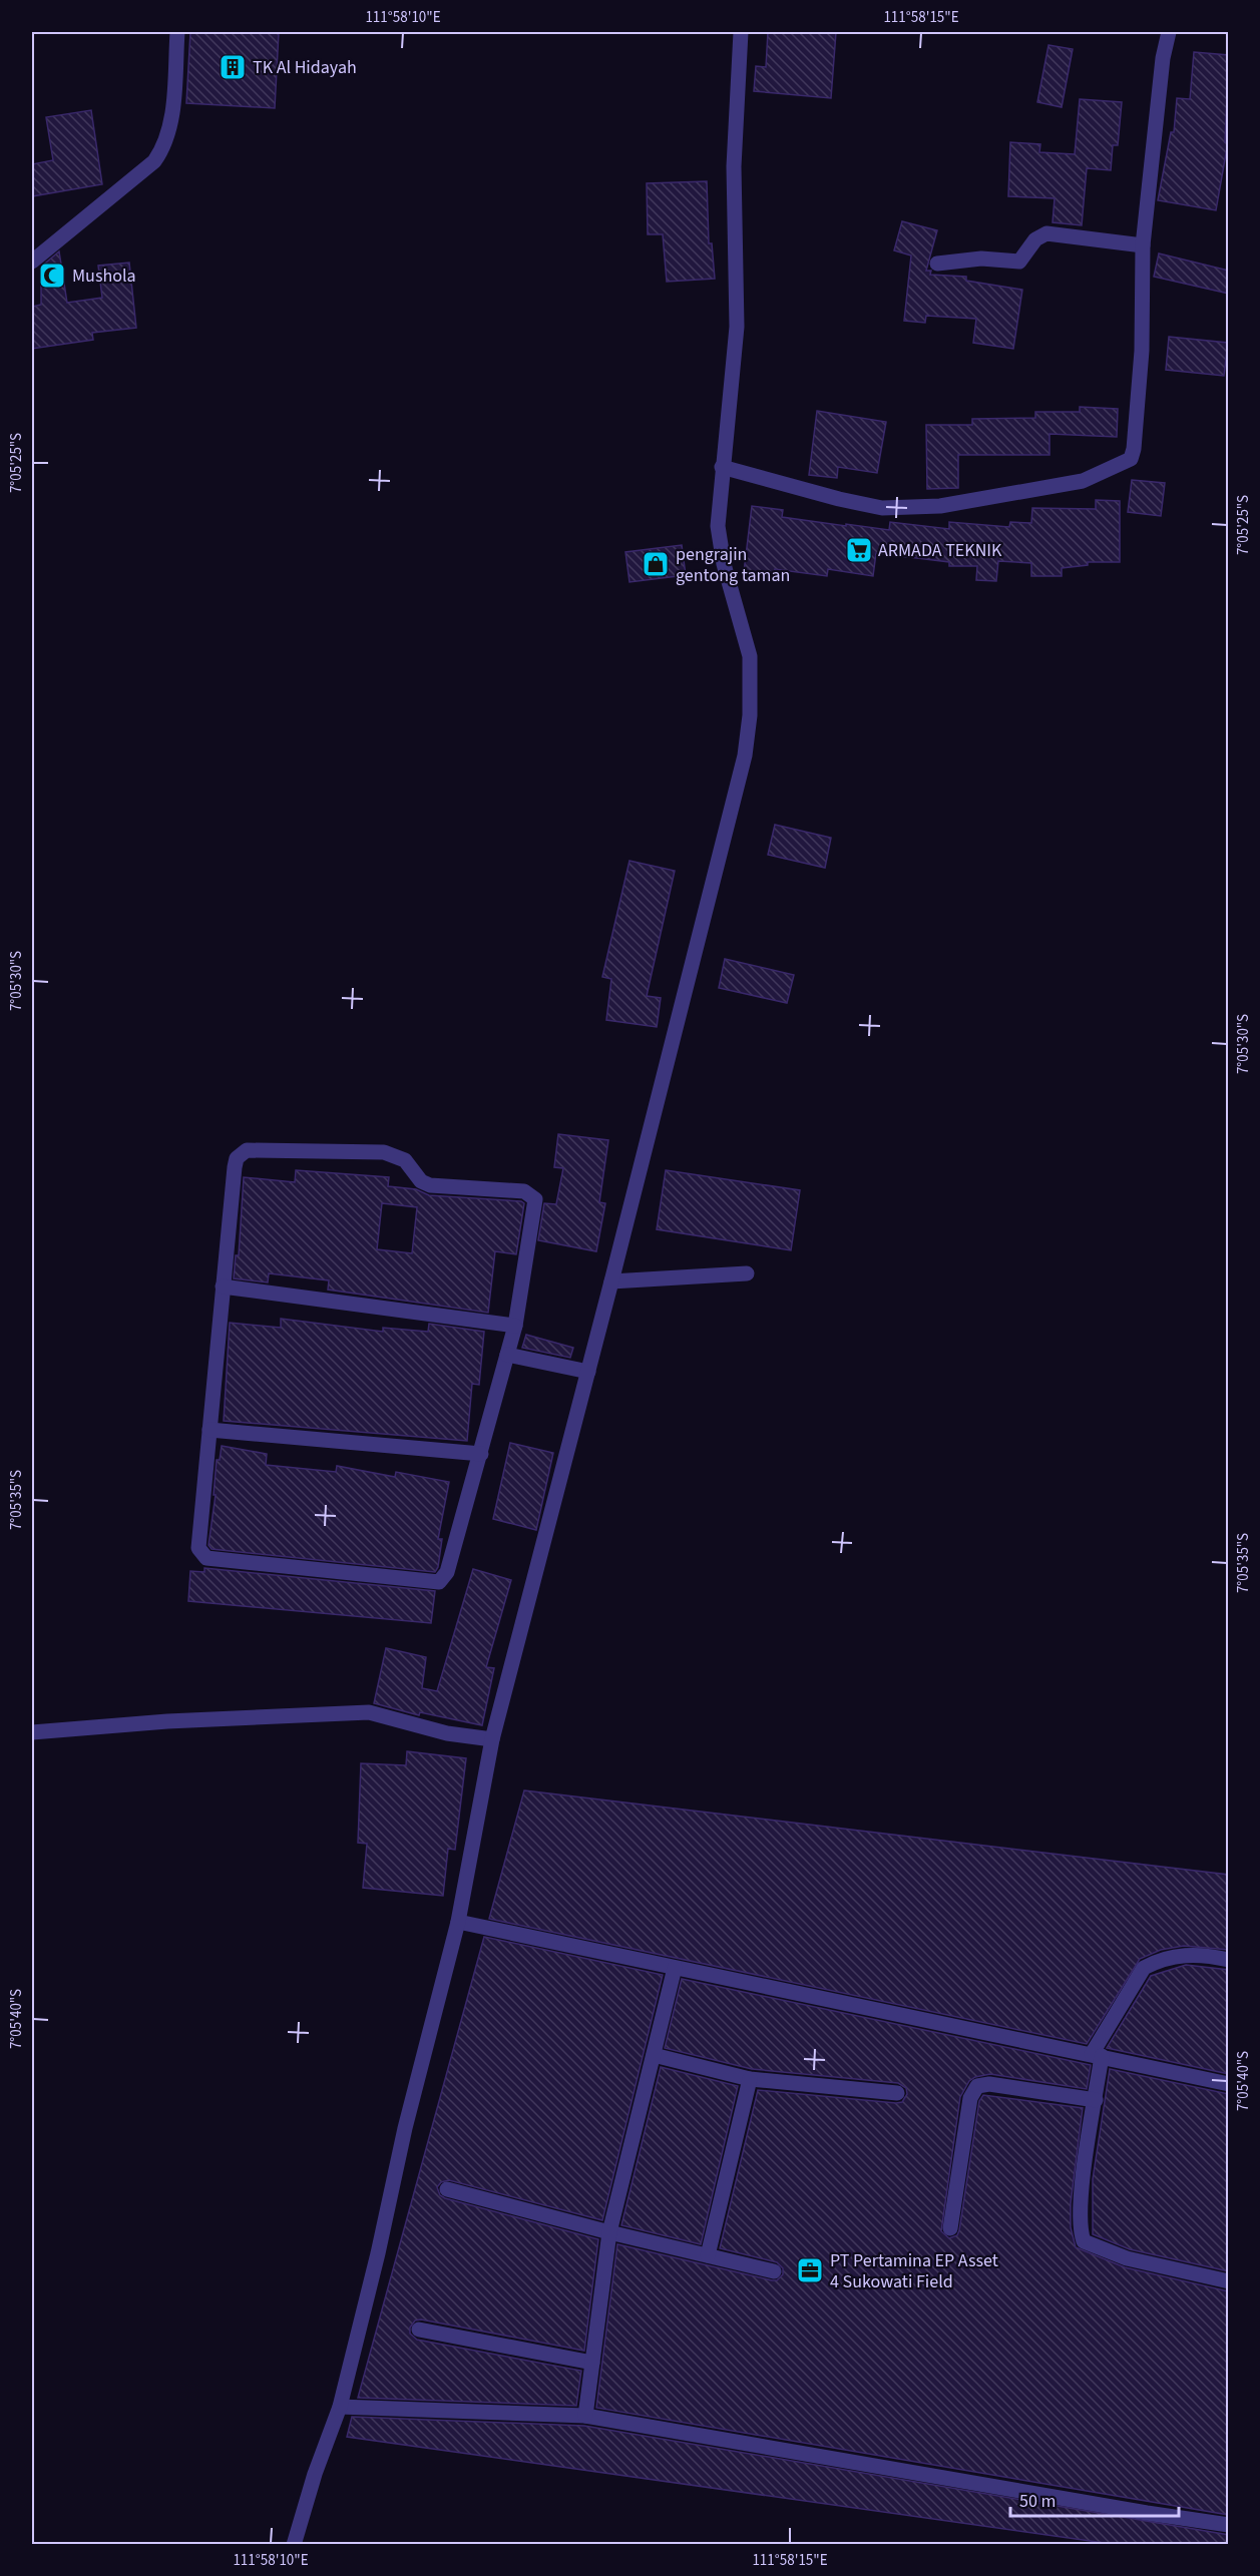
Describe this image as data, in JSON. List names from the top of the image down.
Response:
{
  "places": {
    "building": ["TK Al Hidayah"],
    "mosque": ["Mushola"],
    "supermarket": ["ARMADA TEKNIK"],
    "shop": ["pengrajin gentong taman"],
    "office": ["PT Pertamina EP Asset 4 Sukowati Field"]
  },
  "scale_bar": "50 m",
  "coordinates": [
    "111°58'10\"E",
    "111°58'15\"E",
    "7°05'25\"S",
    "7°05'30\"S",
    "7°05'35\"S",
    "7°05'40\"S"
  ]
}
